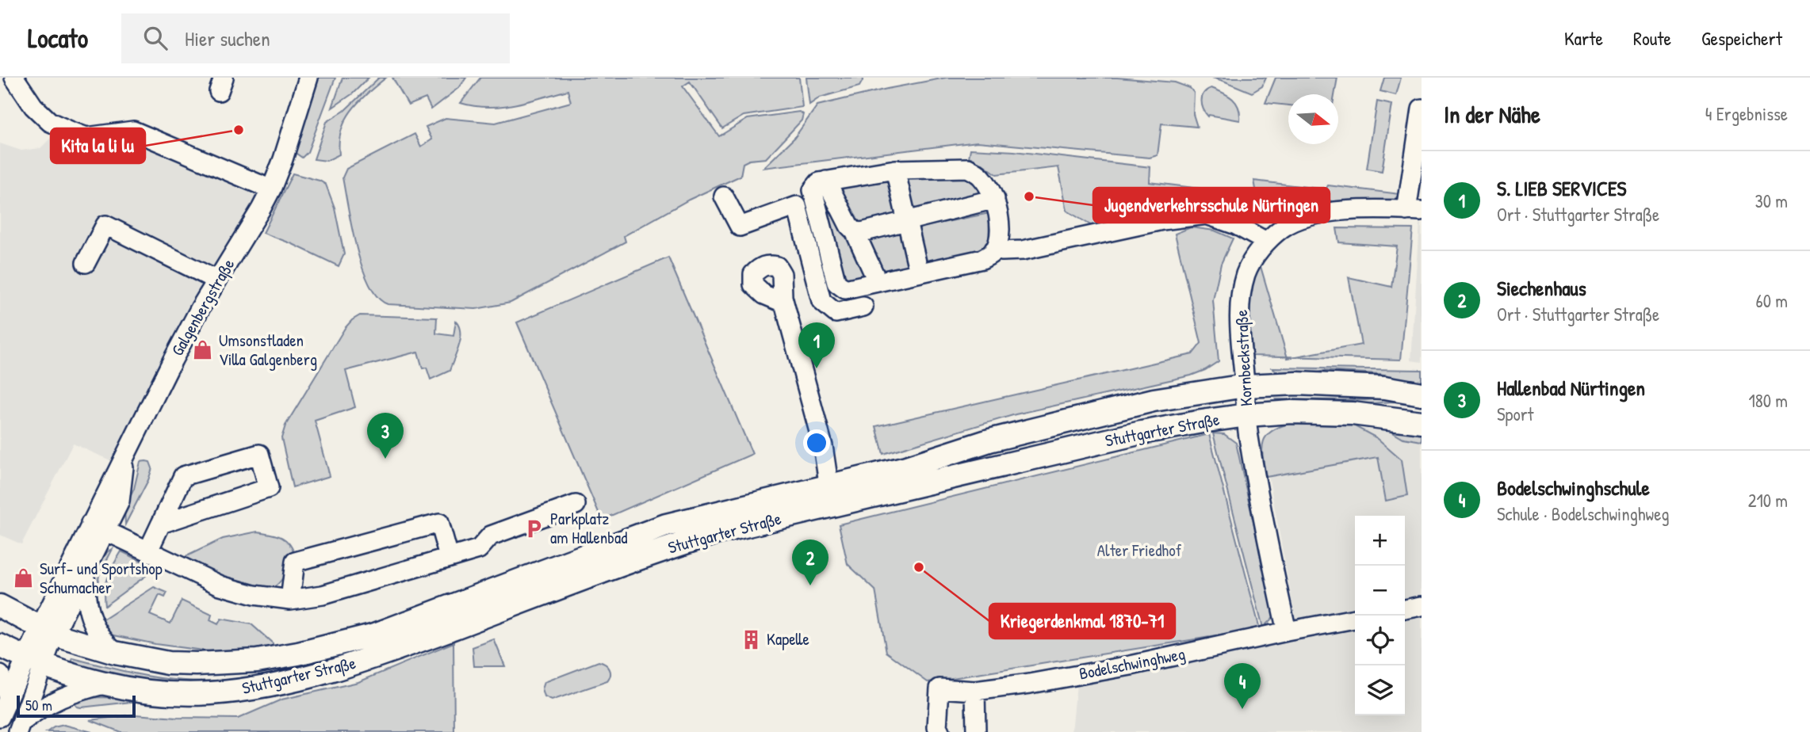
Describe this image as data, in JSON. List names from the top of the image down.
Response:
{
  "streets": {
    "main road": ["Stuttgarter Straße"],
    "street": ["Galgenbergstraße", "Kornbeckstraße", "Bodelschwinghweg"]
  },
  "crossings": [
    ["Galgenbergstraße", "Stuttgarter Straße"],
    ["Kornbeckstraße", "Stuttgarter Straße"]
  ],
  "parks": ["Alter Friedhof"],
  "places": {
    "other": ["Kita la li lu", "Jugendverkehrsschule Nürtingen", "Kriegerdenkmal 1870-71"],
    "shop": ["Umsonstladen Villa Galgenberg", "Surf- und Sportshop Schumacher"],
    "parking": ["Parkplatz am Hallenbad"],
    "building": ["Kapelle"]
  },
  "scale_bar": "50 m",
  "north": "right",
  "page": {
    "header": "Locato",
    "search": "Hier suchen",
    "nav": ["Karte", "Route", "Gespeichert"],
    "heading": ["In der Nähe", "4 Ergebnisse"],
    "list": [
      {
        "mark": "1",
        "name": "S. LIEB SERVICES",
        "note": "Ort · Stuttgarter Straße",
        "value": "30 m"
      },
      {
        "mark": "2",
        "name": "Siechenhaus",
        "note": "Ort · Stuttgarter Straße",
        "value": "60 m"
      },
      {
        "mark": "3",
        "name": "Hallenbad Nürtingen",
        "note": "Sport",
        "value": "180 m"
      },
      {
        "mark": "4",
        "name": "Bodelschwinghschule",
        "note": "Schule · Bodelschwinghweg",
        "value": "210 m"
      }
    ],
    "pins": [
      "1",
      "3",
      "2",
      "4"
    ],
    "map_buttons": ["+", "−"],
    "scale": "50 m"
  }
}
